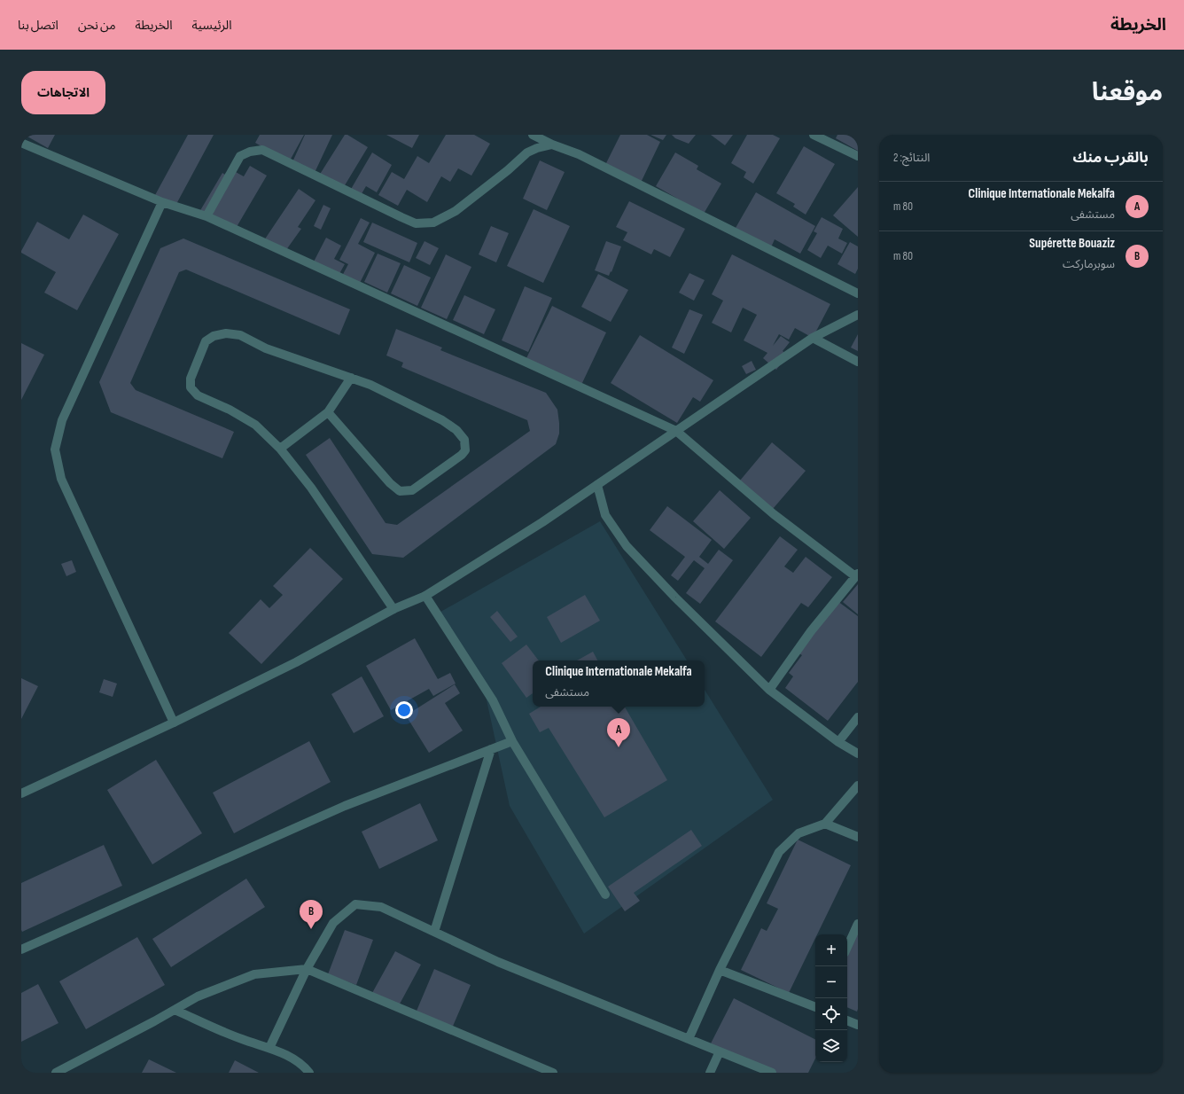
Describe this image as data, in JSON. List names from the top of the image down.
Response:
{
  "page": {
    "header": "الخريطة",
    "nav": [
      "الرئيسية",
      "الخريطة",
      "من نحن",
      "اتصل بنا"
    ],
    "title": "موقعنا",
    "buttons": "الاتجاهات",
    "heading": ["بالقرب منك", "النتائج: 2"],
    "list": [
      {
        "mark": "A",
        "name": "Clinique Internationale Mekalfa",
        "note": "مستشفى",
        "value": "80 m"
      },
      {
        "mark": "B",
        "name": "Supérette Bouaziz",
        "note": "سوبرماركت",
        "value": "80 m"
      }
    ],
    "popup": ["Clinique Internationale Mekalfa", "مستشفى"],
    "pins": ["A", "B"],
    "map_buttons": ["+", "−"]
  }
}
